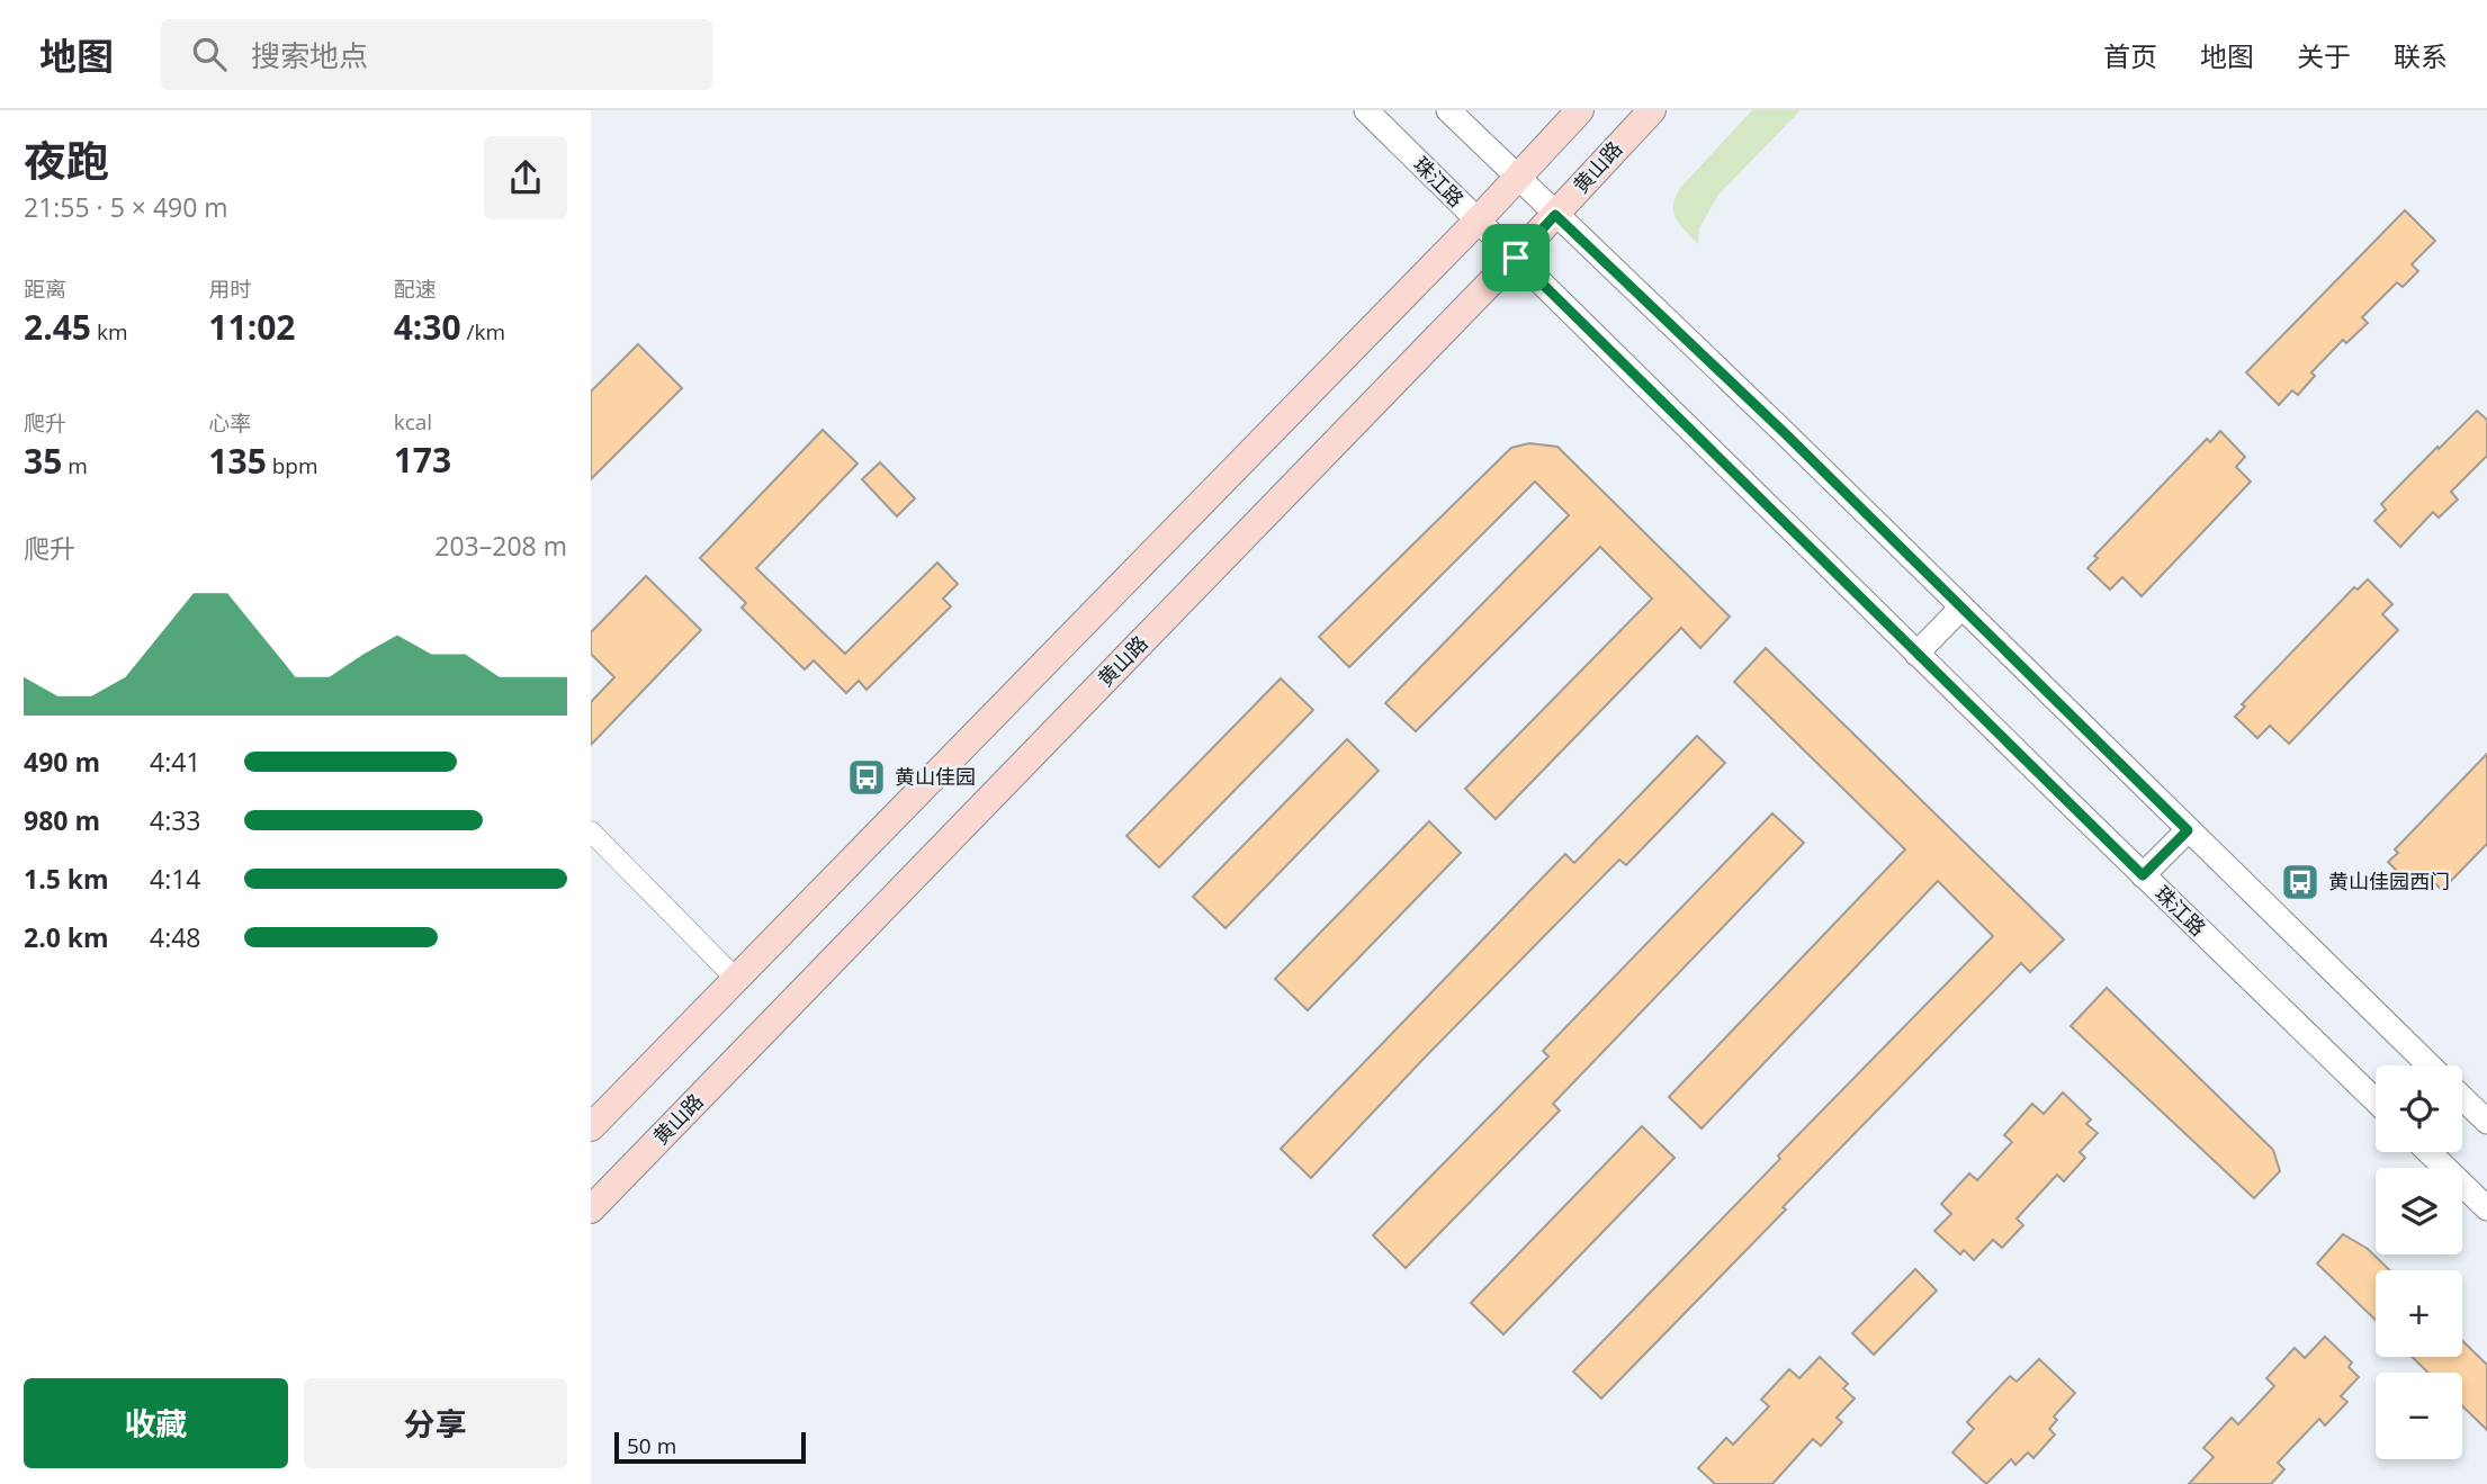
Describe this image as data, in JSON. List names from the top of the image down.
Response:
{
  "streets": {
    "main road": ["黄山路"],
    "street": ["珠江路"]
  },
  "crossings": [
    ["黄山路", "珠江路"]
  ],
  "places": {
    "bus stop": ["黄山佳园", "黄山佳园西门"]
  },
  "scale_bar": "50 m",
  "page": {
    "header": "地图",
    "search": "搜索地点",
    "nav": [
      "首页",
      "地图",
      "关于",
      "联系"
    ],
    "heading": ["夜跑", "21:55 · 5 × 490 m"],
    "stats": [
      ["距离", "2.45 km"],
      ["用时", "11:02"],
      ["配速", "4:30 /km"],
      ["爬升", "35 m"],
      ["心率", "135 bpm"],
      ["kcal", "173"]
    ],
    "chart": ["爬升", "203–208 m"],
    "list": [
      {
        "name": "490 m",
        "note": "4:41"
      },
      {
        "name": "980 m",
        "note": "4:33"
      },
      {
        "name": "1.5 km",
        "note": "4:14"
      },
      {
        "name": "2.0 km",
        "note": "4:48"
      }
    ],
    "map_buttons": ["+", "−"],
    "buttons": ["收藏", "分享"],
    "scale": "50 m"
  }
}
